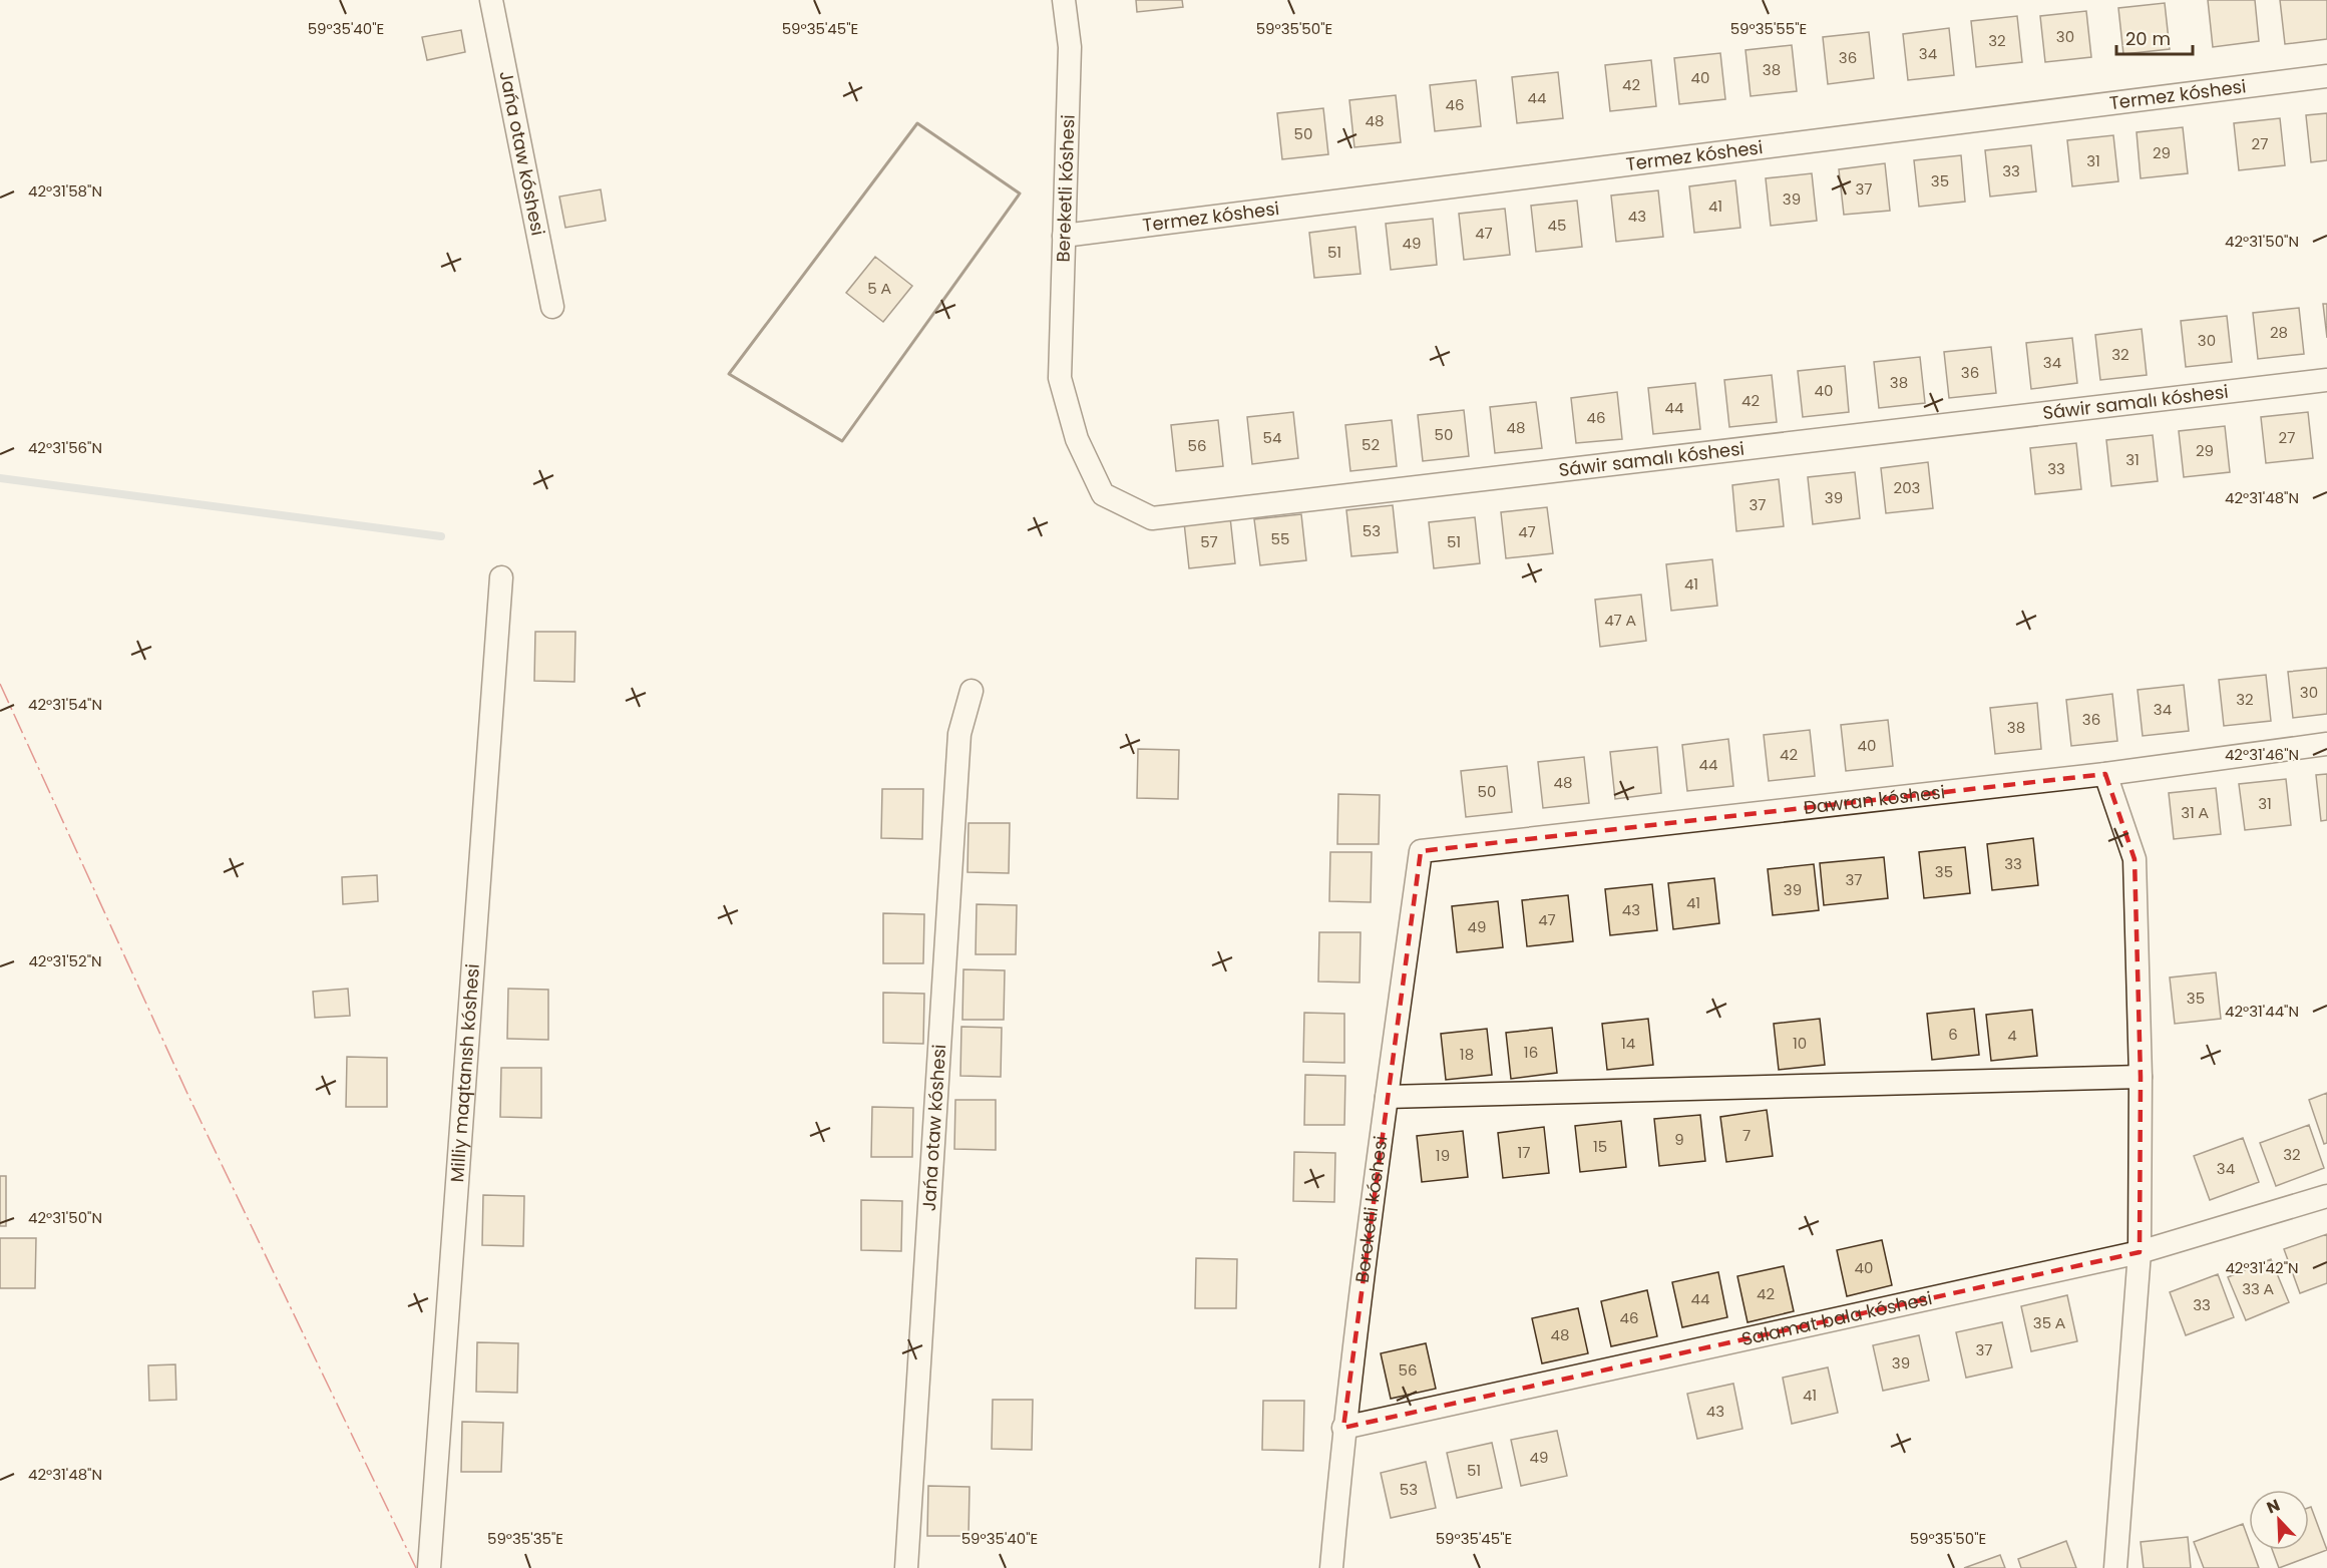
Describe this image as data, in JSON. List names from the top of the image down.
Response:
{
  "streets": {
    "street": [
      "Termez kóshesi",
      "Jańa otaw kóshesi",
      "Bereketli kóshesi",
      "Sáwir samalı kóshesi",
      "Dawran kóshesi",
      "Milliy maqtanısh kóshesi",
      "Salamat bala kóshesi"
    ]
  },
  "crossings": [
    ["Termez kóshesi", "Bereketli kóshesi"],
    ["Bereketli kóshesi", "Sáwir samalı kóshesi"],
    ["Bereketli kóshesi", "Dawran kóshesi"],
    ["Bereketli kóshesi", "Salamat bala kóshesi"]
  ],
  "house_numbers": [
    "30",
    "32",
    "34",
    "36",
    "38",
    "40",
    "42",
    "44",
    "46",
    "48",
    "50",
    "27",
    "29",
    "31",
    "33",
    "35",
    "37",
    "39",
    "41",
    "43",
    "45",
    "47",
    "49",
    "51",
    "5 А",
    "28",
    "30",
    "32",
    "34",
    "36",
    "38",
    "40",
    "42",
    "44",
    "46",
    "48",
    "50",
    "54",
    "27",
    "52",
    "56",
    "29",
    "31",
    "33",
    "203",
    "39",
    "37",
    "53",
    "47",
    "55",
    "57",
    "51",
    "41",
    "47 А",
    "30",
    "32",
    "34",
    "36",
    "38",
    "40",
    "42",
    "44",
    "48",
    "50",
    "31",
    "31 А",
    "33",
    "35",
    "37",
    "39",
    "41",
    "43",
    "47",
    "49",
    "35",
    "6",
    "4",
    "14",
    "10",
    "16",
    "18",
    "7",
    "9",
    "15",
    "17",
    "32",
    "19",
    "34",
    "40",
    "33 А",
    "42",
    "44",
    "33",
    "46",
    "35 А",
    "48",
    "37",
    "39",
    "56",
    "41",
    "43",
    "49",
    "51",
    "53"
  ],
  "scale_bar": "20 m",
  "north": "top left",
  "coordinates": [
    "59°35'40\"E",
    "59°35'45\"E",
    "59°35'50\"E",
    "59°35'55\"E",
    "42°31'58\"N",
    "42°31'50\"N",
    "42°31'56\"N",
    "42°31'48\"N",
    "42°31'54\"N",
    "42°31'46\"N",
    "42°31'52\"N",
    "42°31'44\"N",
    "42°31'42\"N",
    "59°35'35\"E"
  ]
}
